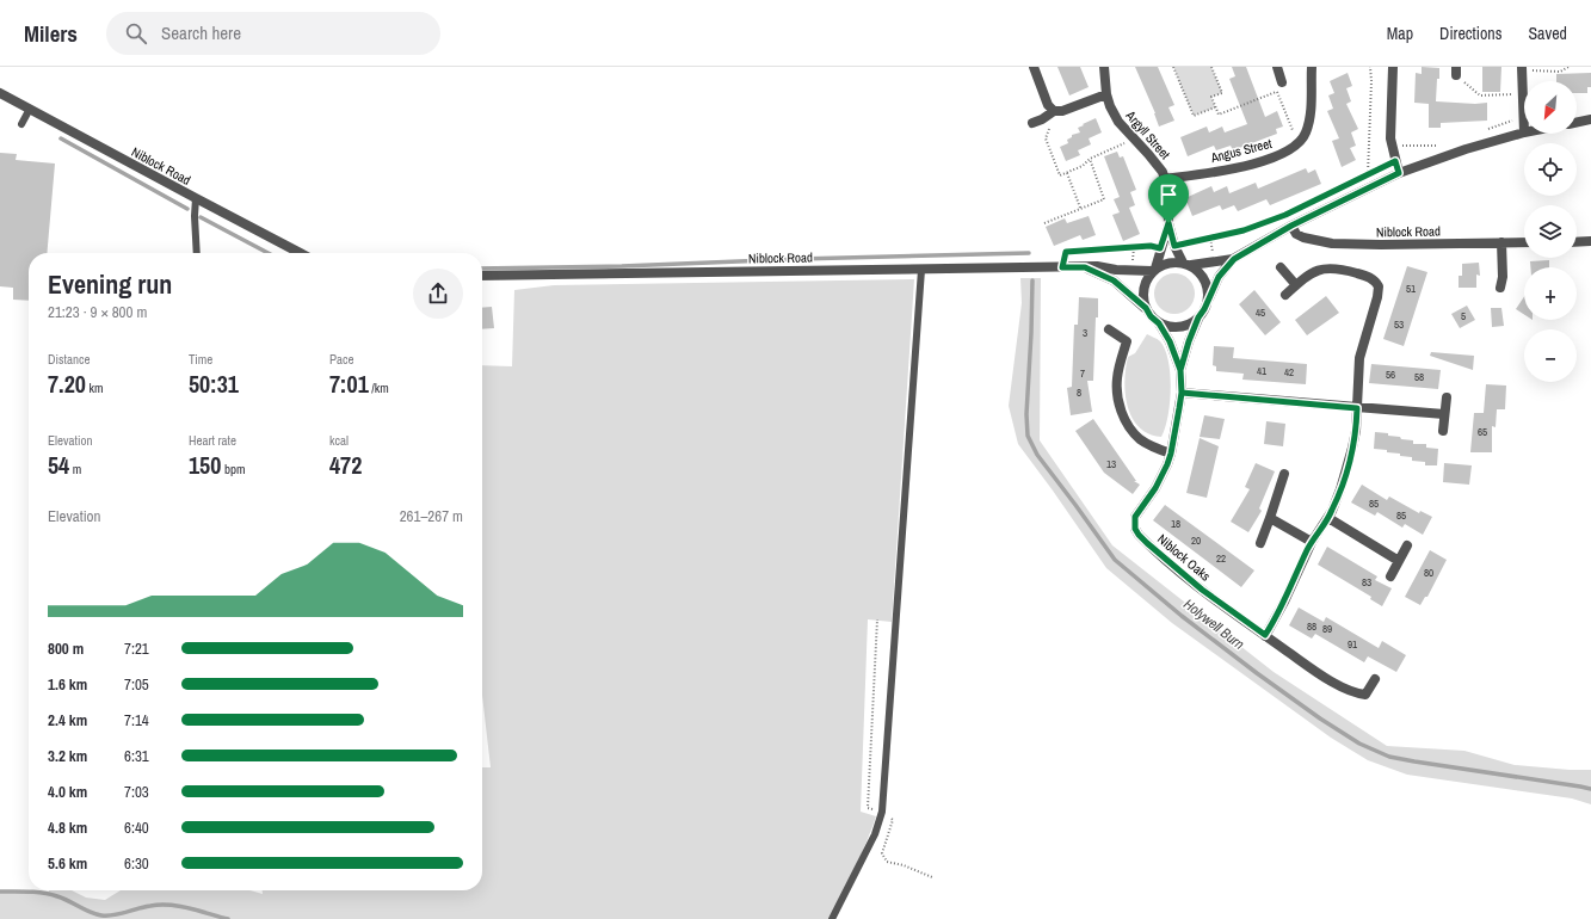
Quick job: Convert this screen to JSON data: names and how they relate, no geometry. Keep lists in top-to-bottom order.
{
  "streets": {
    "street": [
      "Argyll Street",
      "Angus Street",
      "Niblock Road",
      "Niblock Oaks"
    ]
  },
  "crossings": [
    ["Argyll Street", "Angus Street"],
    ["Argyll Street", "Niblock Road"],
    ["Argyll Street", "Niblock Oaks"],
    ["Niblock Road", "Niblock Oaks"]
  ],
  "water": ["Holywell Burn"],
  "house_numbers": [
    "51",
    "45",
    "5",
    "53",
    "3",
    "41",
    "42",
    "7",
    "56",
    "58",
    "8",
    "65",
    "13",
    "85",
    "85",
    "18",
    "20",
    "22",
    "80",
    "83",
    "88",
    "89",
    "91"
  ],
  "north": "bottom left",
  "page": {
    "header": "Milers",
    "search": "Search here",
    "nav": ["Map", "Directions", "Saved"],
    "map_buttons": ["+", "−"],
    "heading": ["Evening run", "21:23 · 9 × 800 m"],
    "stats": [
      ["Distance", "7.20 km"],
      ["Time", "50:31"],
      ["Pace", "7:01 /km"],
      ["Elevation", "54 m"],
      ["Heart rate", "150 bpm"],
      ["kcal", "472"]
    ],
    "chart": ["Elevation", "261–267 m"],
    "list": [
      {
        "name": "800 m",
        "note": "7:21"
      },
      {
        "name": "1.6 km",
        "note": "7:05"
      },
      {
        "name": "2.4 km",
        "note": "7:14"
      },
      {
        "name": "3.2 km",
        "note": "6:31"
      },
      {
        "name": "4.0 km",
        "note": "7:03"
      },
      {
        "name": "4.8 km",
        "note": "6:40"
      },
      {
        "name": "5.6 km",
        "note": "6:30"
      }
    ]
  }
}
